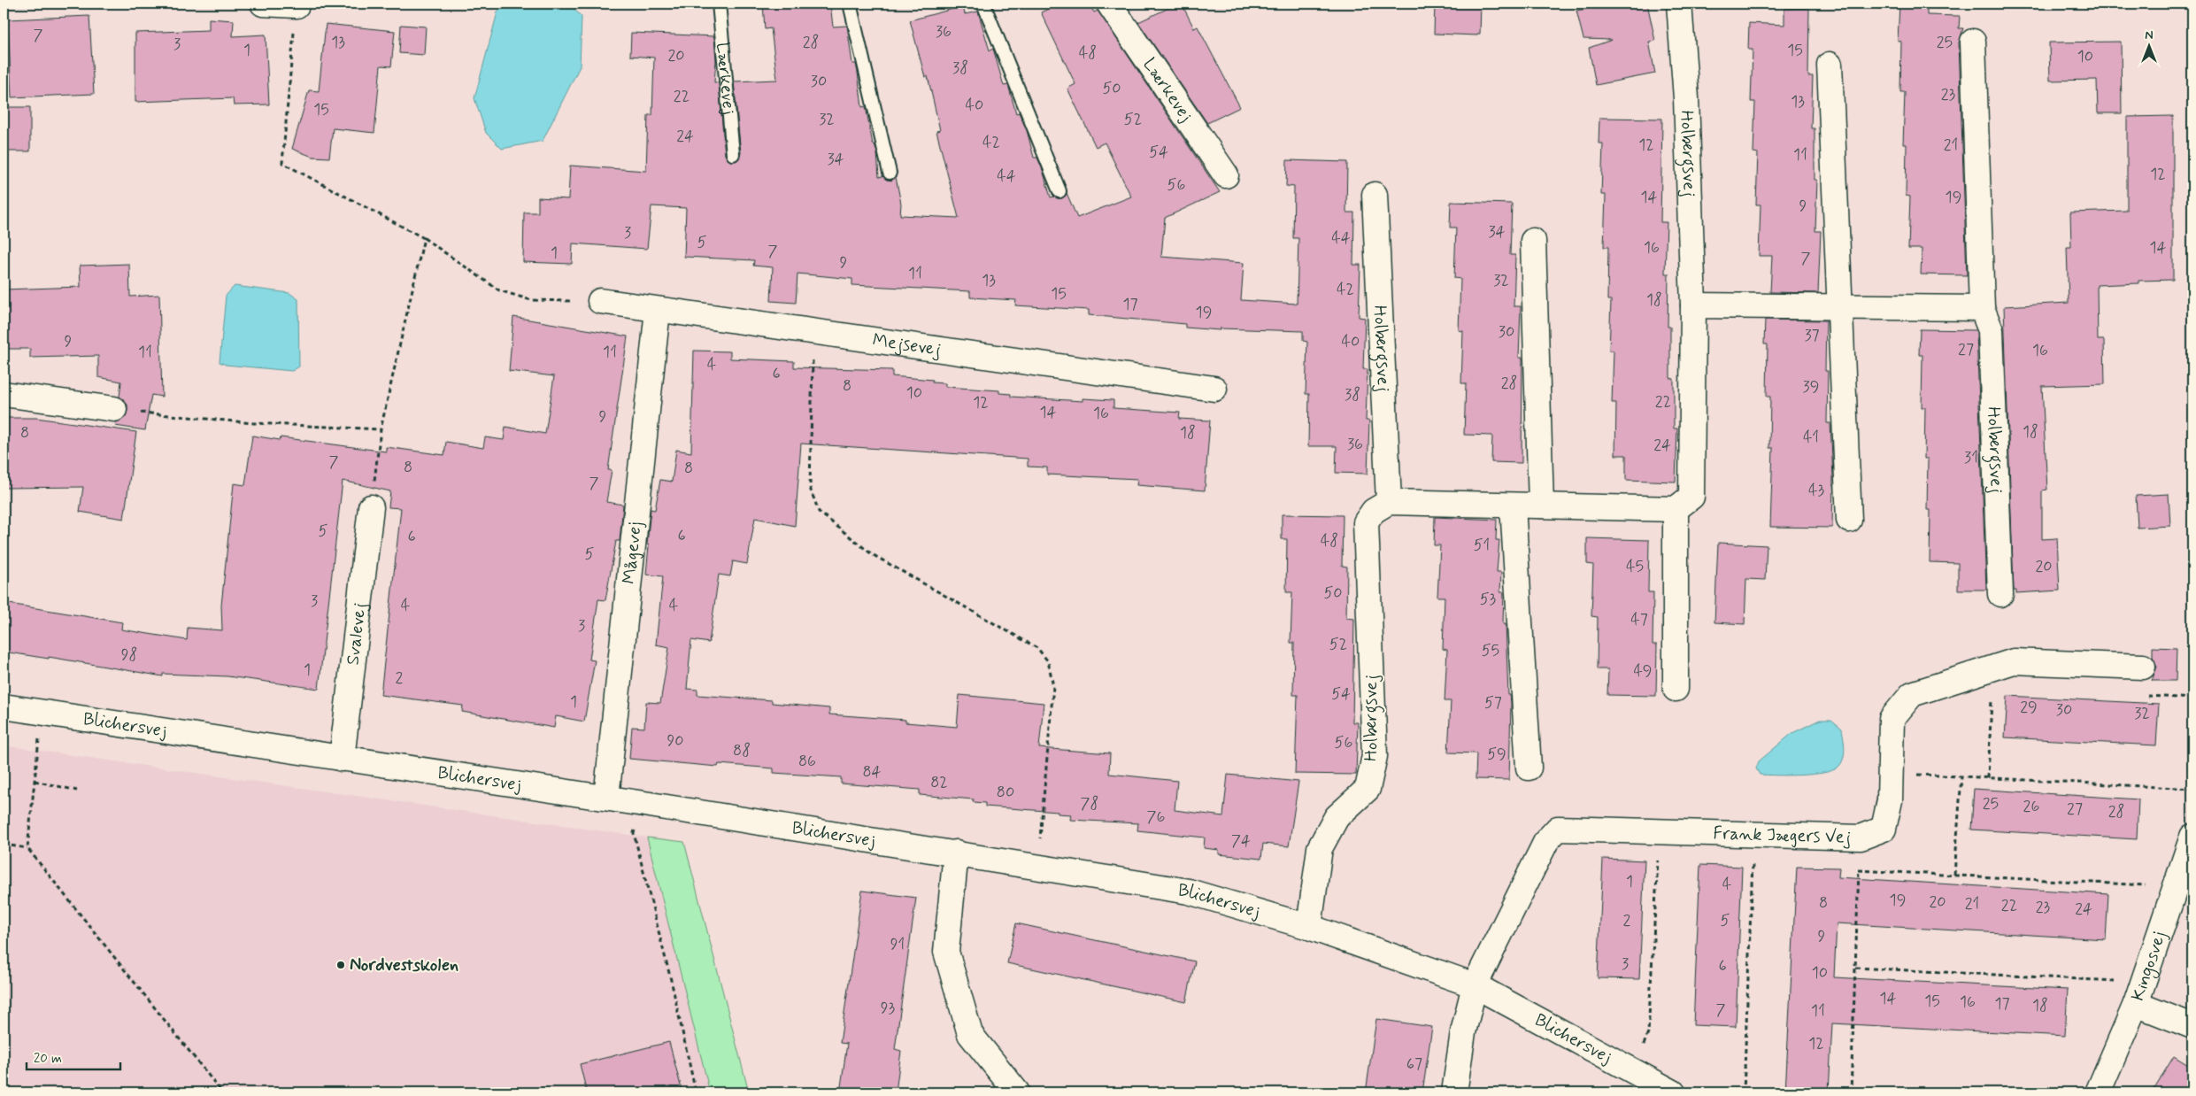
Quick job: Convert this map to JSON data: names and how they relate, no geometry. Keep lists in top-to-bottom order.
{
  "streets": {
    "street": [
      "Lærkevej",
      "Holbergsvej",
      "Mejsevej",
      "Mågevej",
      "Svalevej",
      "Blichersvej",
      "Frank Jægers Vej",
      "Kingosvej"
    ]
  },
  "crossings": [
    ["Holbergsvej", "Blichersvej"],
    ["Mejsevej", "Mågevej"],
    ["Mågevej", "Blichersvej"],
    ["Svalevej", "Blichersvej"],
    ["Blichersvej", "Frank Jægers Vej"]
  ],
  "places": ["Nordvestskolen"],
  "house_numbers": [
    "36",
    "7",
    "13",
    "28",
    "25",
    "3",
    "1",
    "15",
    "48",
    "20",
    "10",
    "38",
    "30",
    "50",
    "23",
    "22",
    "13",
    "40",
    "15",
    "32",
    "52",
    "24",
    "42",
    "12",
    "21",
    "54",
    "11",
    "34",
    "12",
    "44",
    "56",
    "14",
    "19",
    "9",
    "34",
    "3",
    "44",
    "5",
    "16",
    "14",
    "7",
    "1",
    "7",
    "9",
    "11",
    "13",
    "32",
    "42",
    "15",
    "18",
    "17",
    "19",
    "30",
    "37",
    "9",
    "40",
    "27",
    "16",
    "11",
    "11",
    "4",
    "6",
    "28",
    "8",
    "39",
    "10",
    "38",
    "22",
    "12",
    "14",
    "16",
    "9",
    "18",
    "8",
    "18",
    "41",
    "36",
    "24",
    "31",
    "7",
    "8",
    "8",
    "7",
    "43",
    "5",
    "6",
    "6",
    "48",
    "51",
    "5",
    "45",
    "20",
    "50",
    "53",
    "3",
    "4",
    "4",
    "47",
    "3",
    "52",
    "55",
    "98",
    "1",
    "49",
    "2",
    "54",
    "1",
    "57",
    "29",
    "30",
    "32",
    "90",
    "56",
    "88",
    "59",
    "86",
    "84",
    "82",
    "80",
    "78",
    "25",
    "26",
    "27",
    "28",
    "76",
    "74",
    "1",
    "4",
    "19",
    "20",
    "8",
    "21",
    "22",
    "23",
    "24",
    "2",
    "5",
    "9",
    "91",
    "3",
    "6",
    "10",
    "14",
    "15",
    "16",
    "17",
    "18",
    "93",
    "7",
    "11",
    "12",
    "67"
  ],
  "scale_bar": "20 m",
  "north": "top"
}
